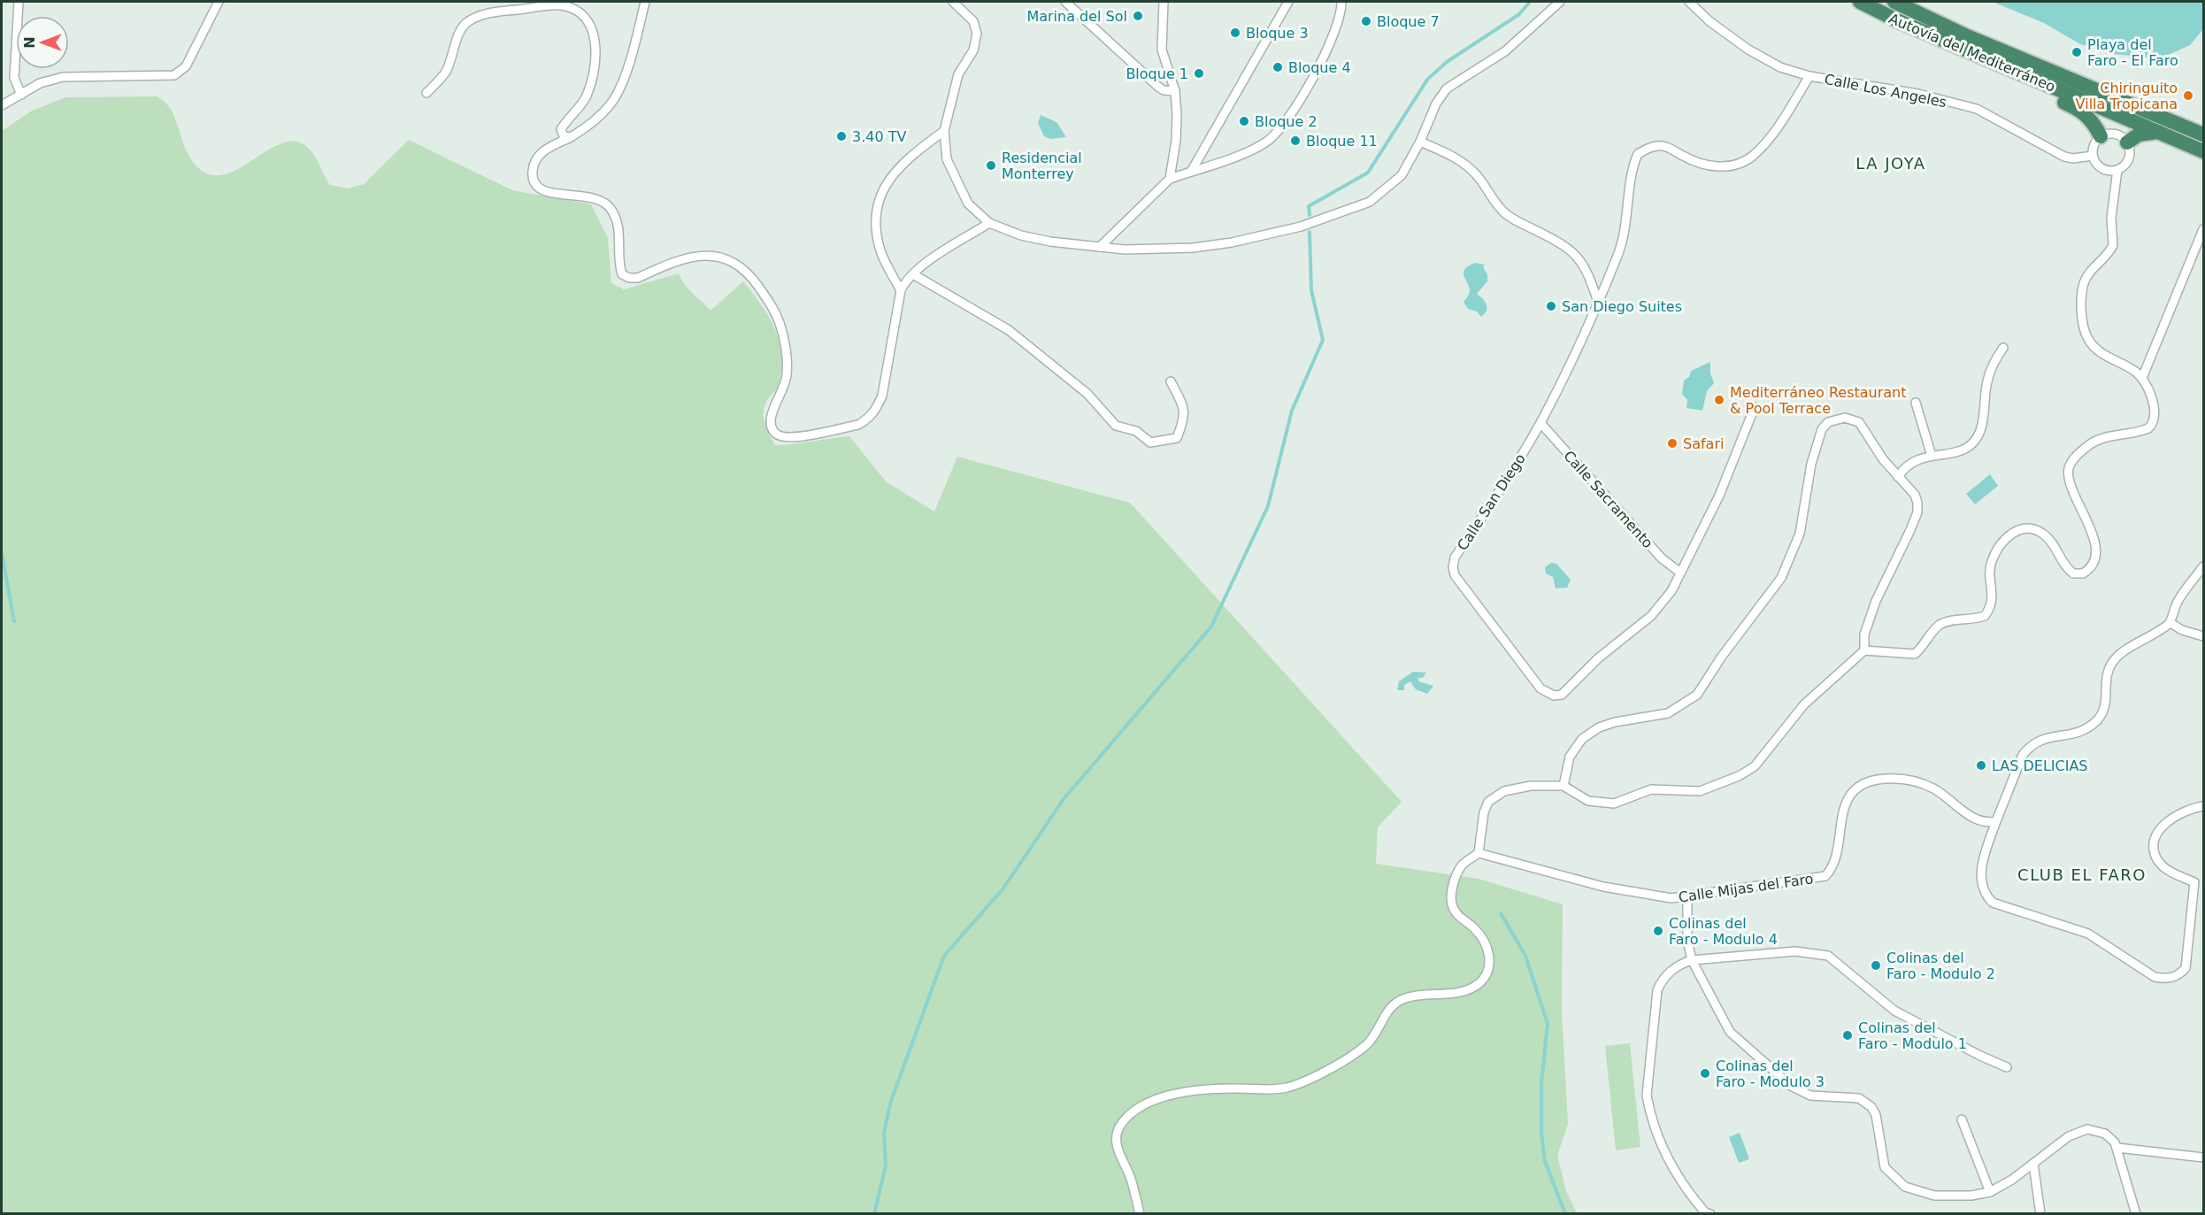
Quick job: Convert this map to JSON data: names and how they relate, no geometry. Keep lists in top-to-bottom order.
{
  "streets": {
    "highway": ["Autovía del Mediterráneo"],
    "street": [
      "Calle Los Angeles",
      "Calle Sacramento",
      "Calle San Diego",
      "Calle Mijas del Faro"
    ]
  },
  "crossings": [
    ["Calle Los Angeles", "Calle San Diego"],
    ["Calle Sacramento", "Calle San Diego"]
  ],
  "districts": ["LA JOYA", "CLUB EL FARO"],
  "places": [
    "Marina del Sol",
    "Bloque 7",
    "Bloque 3",
    "Playa del Faro - El Faro",
    "Bloque 4",
    "Bloque 1",
    "Chiringuito Villa Tropicana",
    "Bloque 2",
    "3.40 TV",
    "Bloque 11",
    "Residencial Monterrey",
    "San Diego Suites",
    "Mediterráneo Restaurant & Pool Terrace",
    "Safari",
    "LAS DELICIAS",
    "Colinas del Faro - Modulo 4",
    "Colinas del Faro - Modulo 2",
    "Colinas del Faro - Modulo 1",
    "Colinas del Faro - Modulo 3"
  ],
  "north": "left"
}
